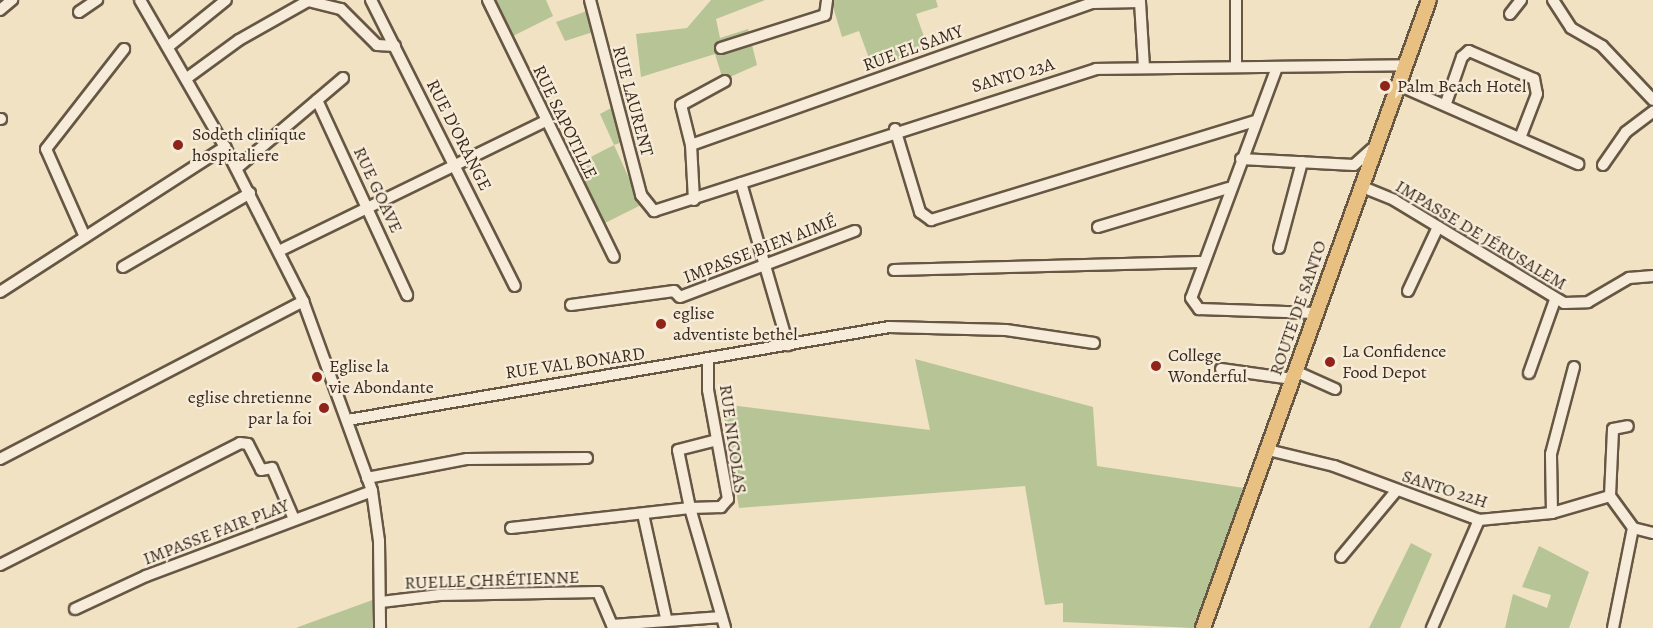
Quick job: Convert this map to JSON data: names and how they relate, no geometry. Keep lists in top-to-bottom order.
{
  "streets": {
    "main road": ["ROUTE DE SANTO"],
    "street": [
      "RUE EL SAMY",
      "SANTO 23A",
      "RUE LAURENT",
      "RUE SAPOTILLE",
      "RUE D'ORANGE",
      "RUE GOAVE",
      "IMPASSE DE JÉRUSALEM",
      "IMPASSE BIEN AIMÉ",
      "RUE VAL BONARD",
      "RUE NICOLAS",
      "SANTO 22H",
      "IMPASSE FAIR PLAY",
      "RUELLE CHRÉTIENNE"
    ]
  },
  "crossings": [
    ["RUE EL SAMY", "SANTO 23A"],
    ["SANTO 23A", "RUE LAURENT"],
    ["SANTO 23A", "ROUTE DE SANTO"],
    ["IMPASSE DE JÉRUSALEM", "ROUTE DE SANTO"],
    ["ROUTE DE SANTO", "SANTO 22H"],
    ["RUE VAL BONARD", "RUE NICOLAS"]
  ],
  "places": [
    "Palm Beach Hotel",
    "Sodeth clinique hospitaliere",
    "eglise adventiste bethel",
    "La Confidence Food Depot",
    "College Wonderful",
    "Eglise la vie Abondante",
    "eglise chretienne par la foi"
  ]
}
